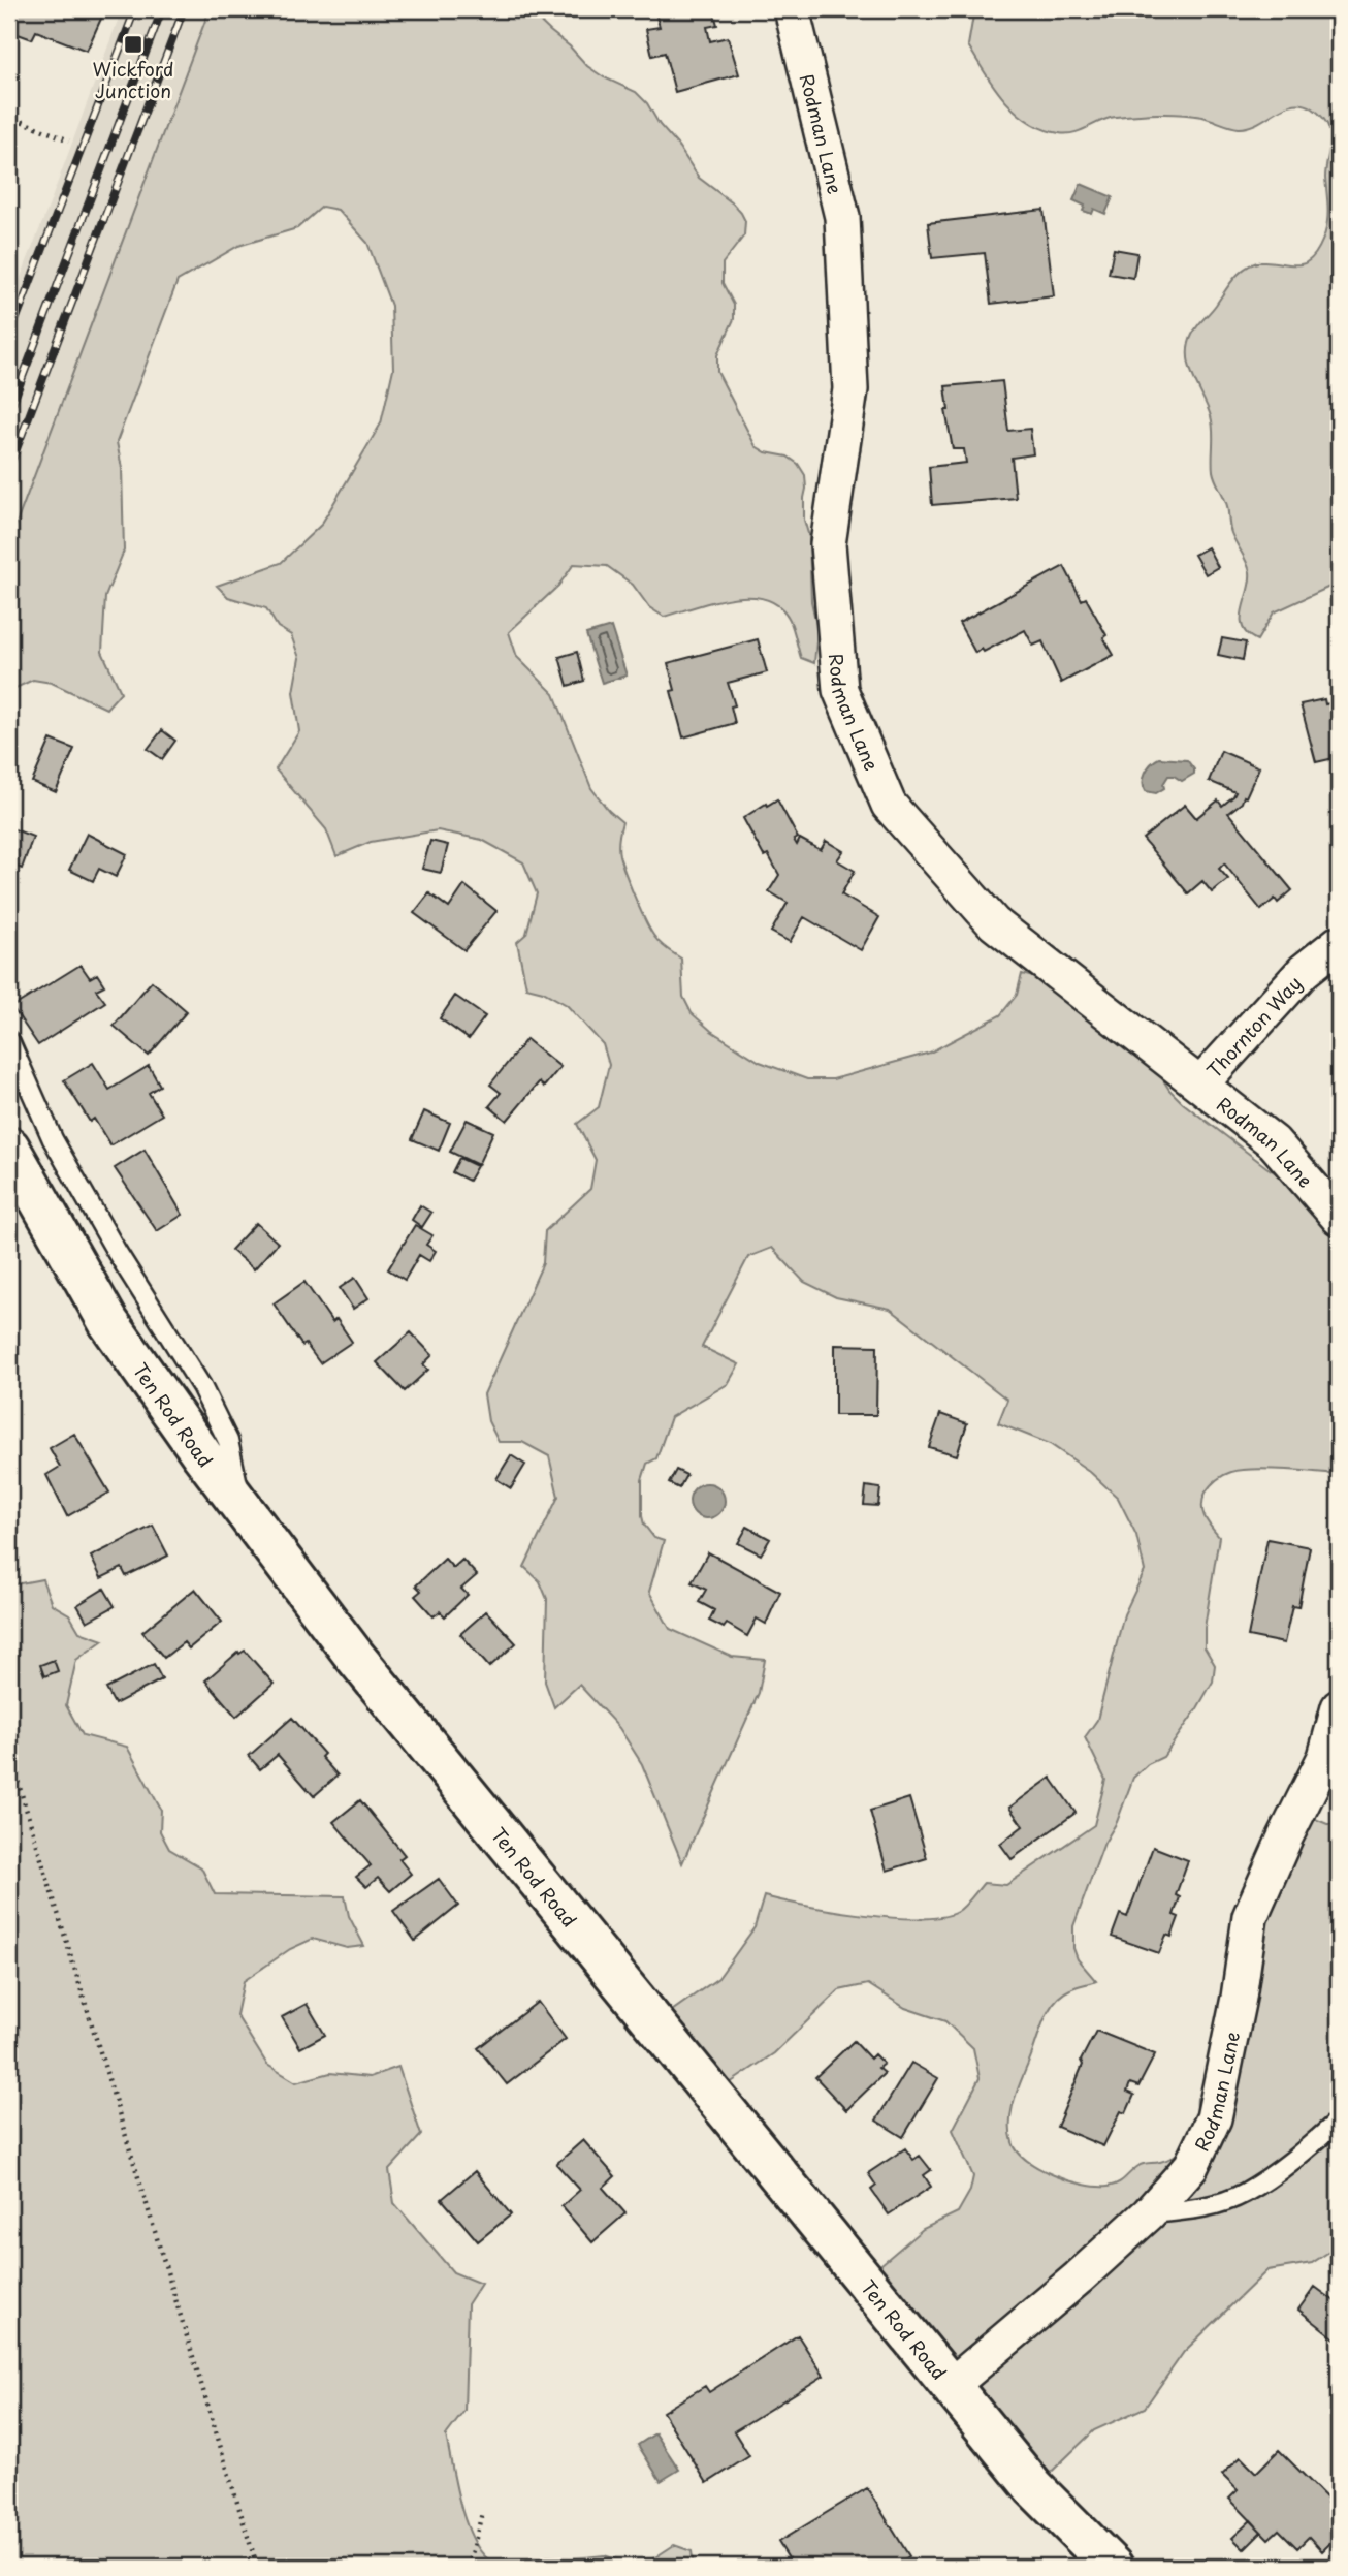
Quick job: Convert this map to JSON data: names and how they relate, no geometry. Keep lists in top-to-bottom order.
{
  "streets": {
    "main road": ["Ten Rod Road"],
    "street": ["Rodman Lane", "Thornton Way"]
  },
  "crossings": [
    ["Rodman Lane", "Thornton Way"],
    ["Rodman Lane", "Ten Rod Road"]
  ],
  "places": {
    "transit": ["Wickford Junction"]
  }
}
